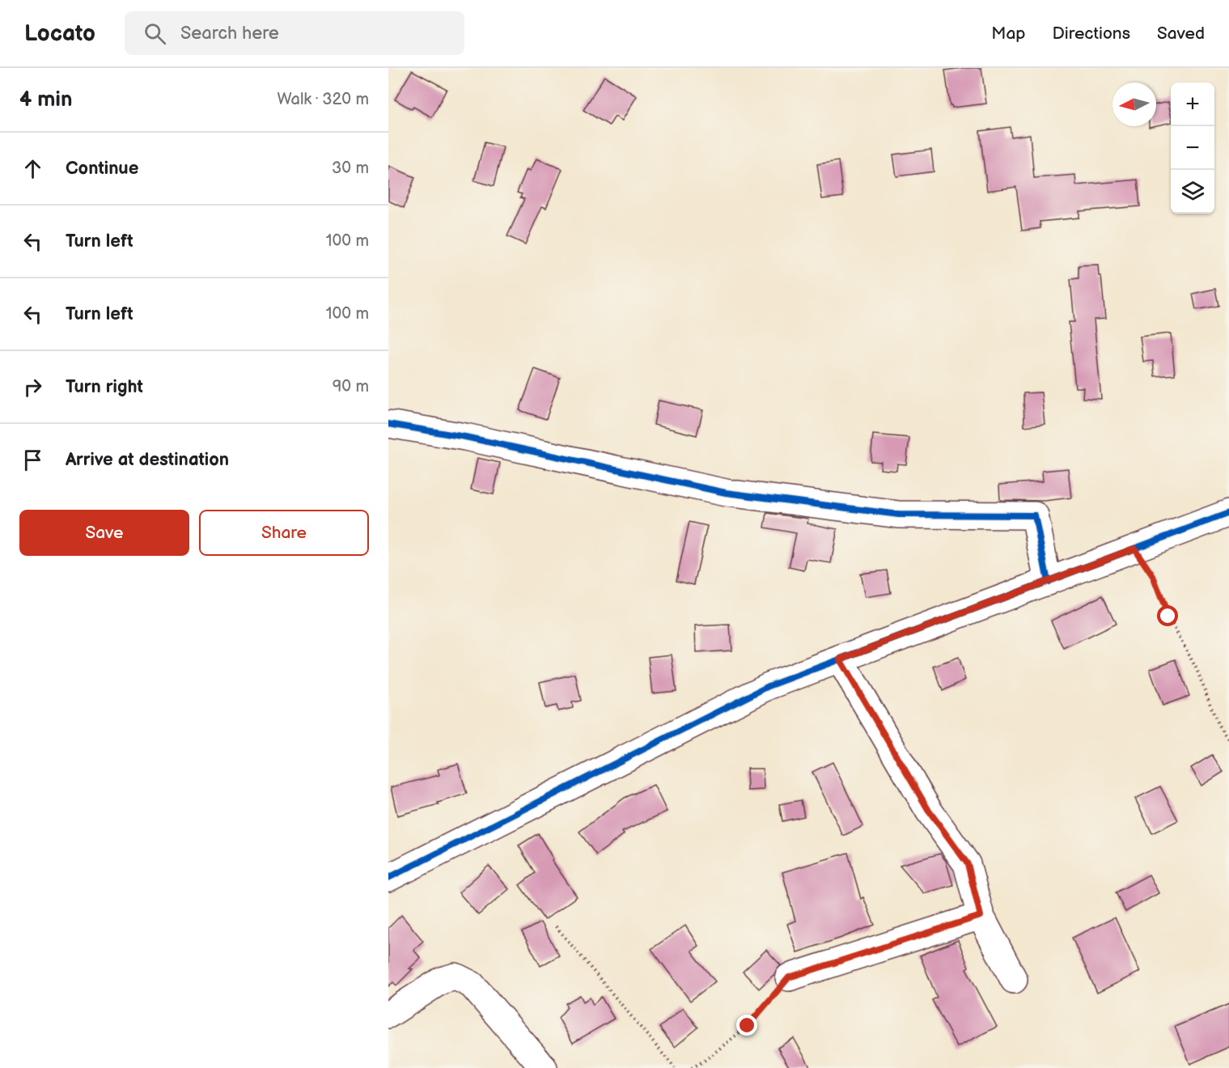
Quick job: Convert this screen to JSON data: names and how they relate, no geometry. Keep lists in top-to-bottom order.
{
  "north": "left",
  "page": {
    "header": "Locato",
    "search": "Search here",
    "nav": ["Map", "Directions", "Saved"],
    "heading": ["4 min", "Walk · 320 m"],
    "map_buttons": ["+", "−"],
    "list": [
      ["Continue", "30 m"],
      ["Turn left", "100 m"],
      ["Turn left", "100 m"],
      ["Turn right", "90 m"],
      "Arrive at destination"
    ],
    "buttons": ["Save", "Share"]
  }
}
